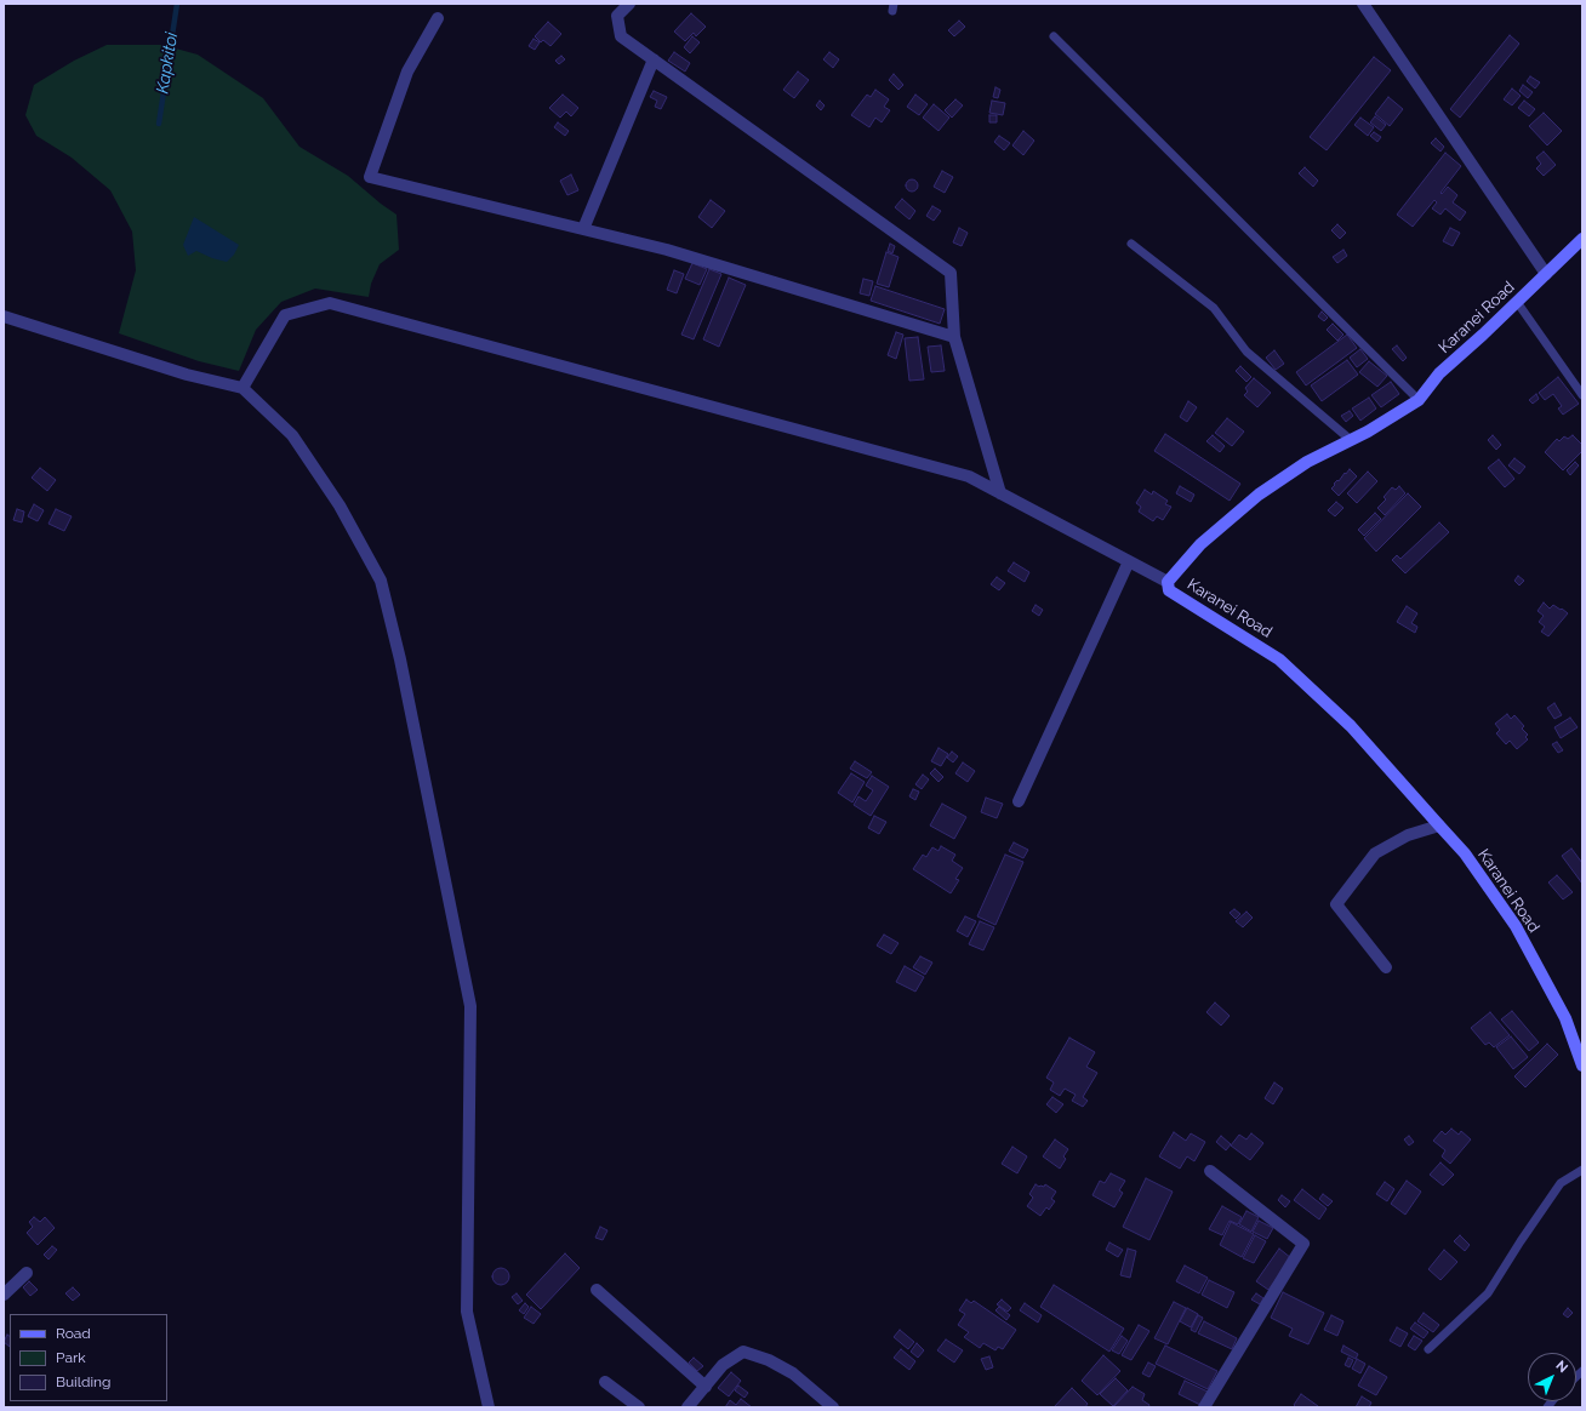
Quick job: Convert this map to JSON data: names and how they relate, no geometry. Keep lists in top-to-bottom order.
{
  "streets": {
    "street": ["Karanei Road"]
  },
  "water": ["Kapkitoi"],
  "legend": ["Road", "Park", "Building"],
  "north": "top right"
}
